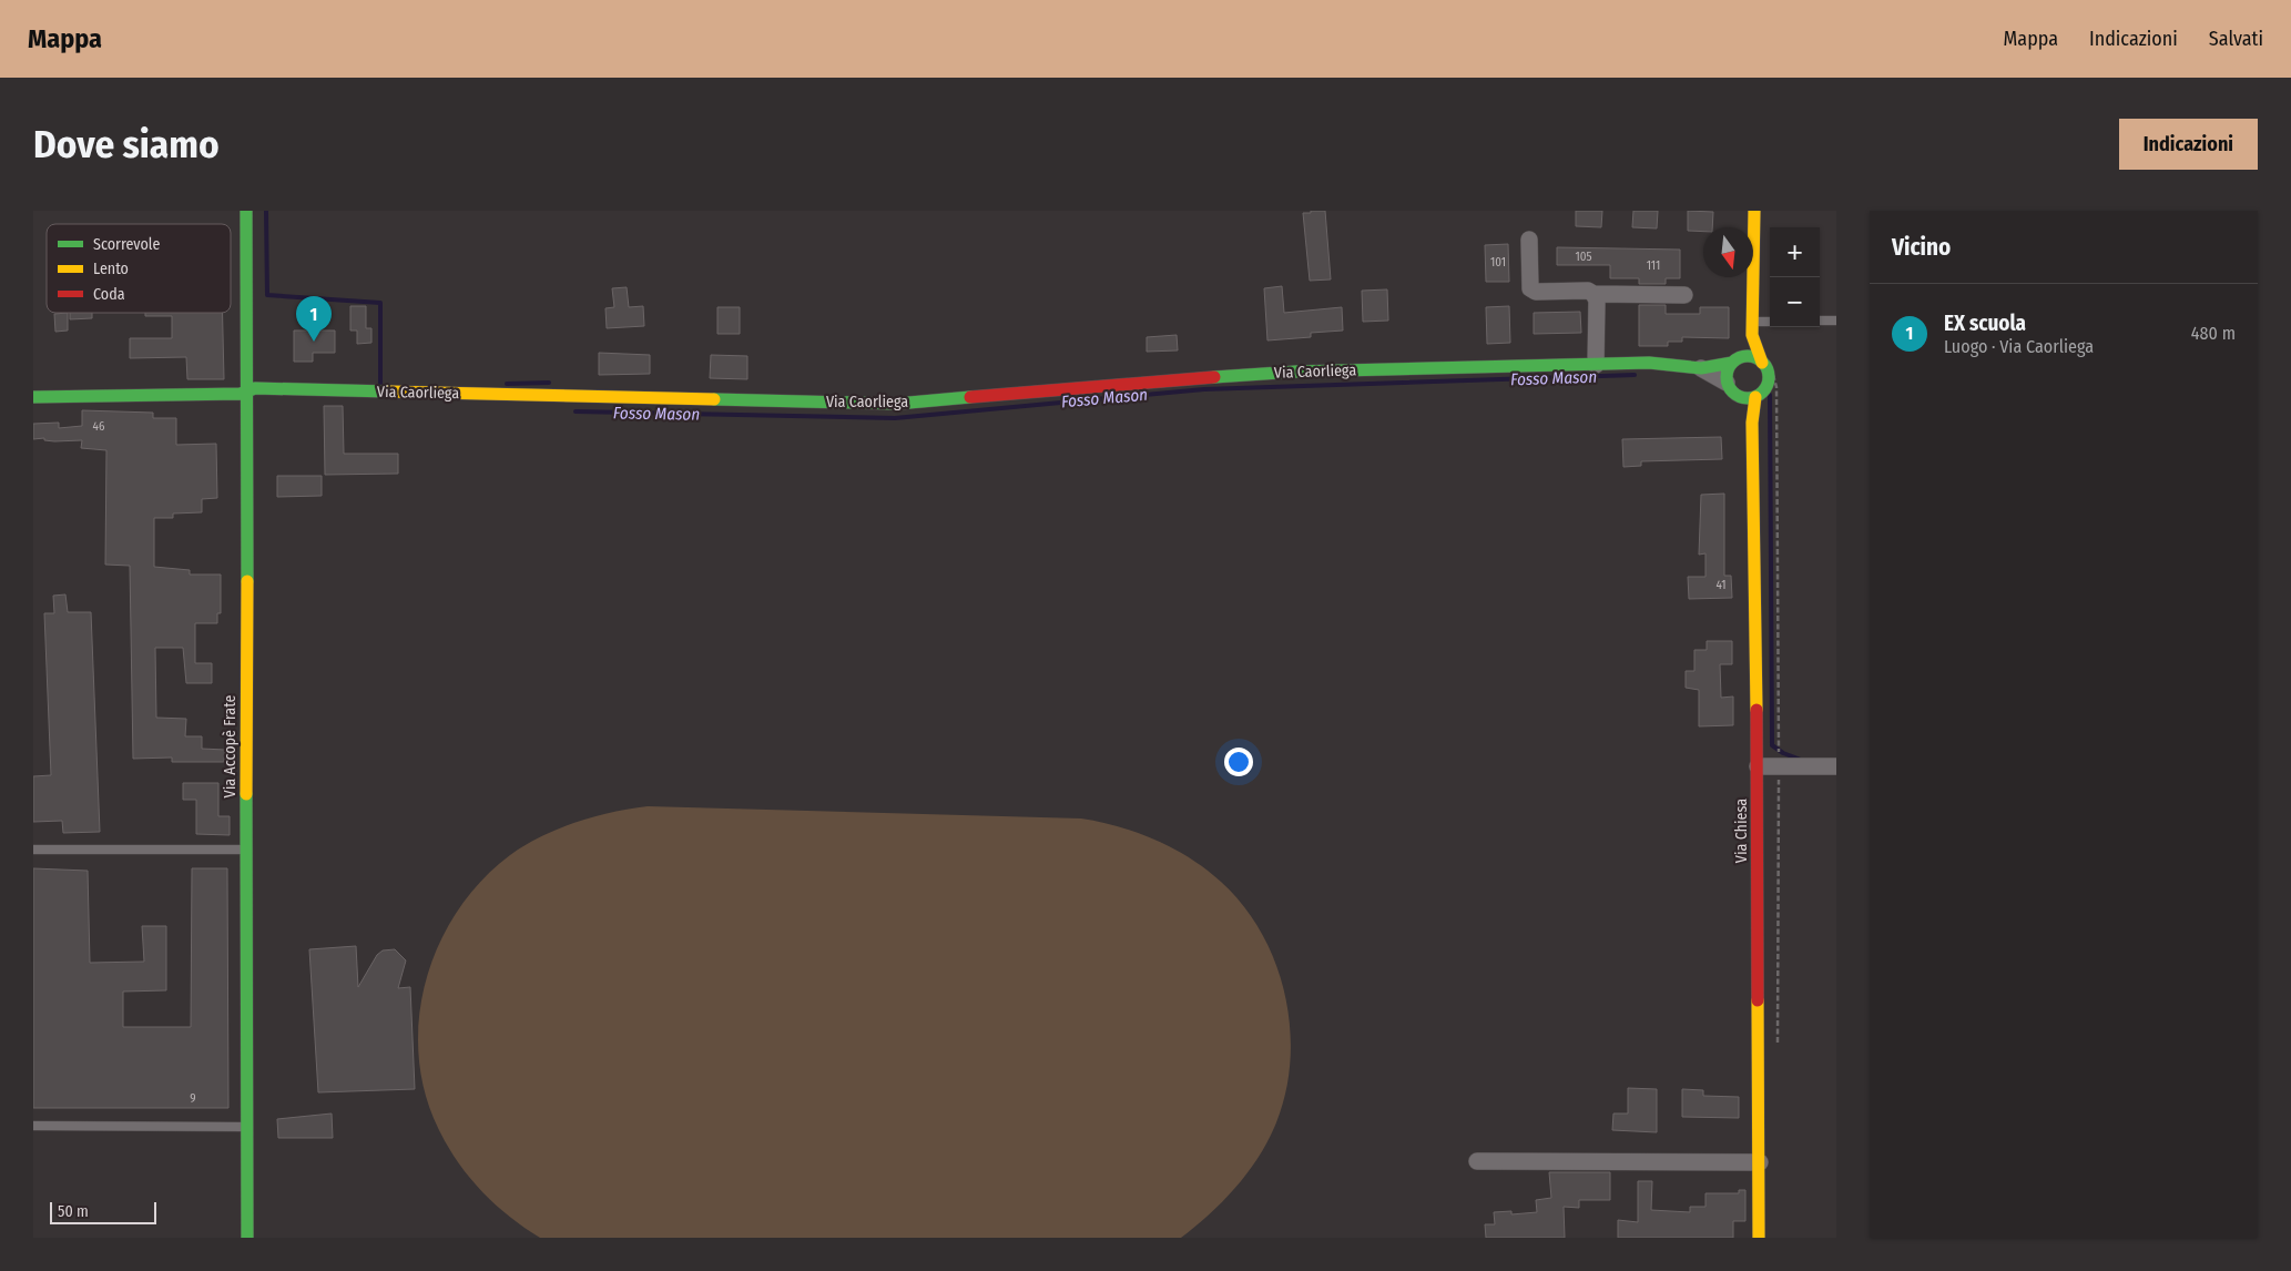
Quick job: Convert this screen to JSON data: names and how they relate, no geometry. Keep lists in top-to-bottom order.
{
  "streets": {
    "street": ["Via Caorliega", "Via Accopè Frate", "Via Chiesa"]
  },
  "crossings": [
    ["Via Caorliega", "Via Accopè Frate"],
    ["Via Caorliega", "Via Chiesa"]
  ],
  "water": ["Fosso Mason"],
  "house_numbers": [
    "105",
    "101",
    "111",
    "46",
    "41",
    "9"
  ],
  "legend": ["Scorrevole", "Lento", "Coda"],
  "scale_bar": "50 m",
  "north": "bottom",
  "page": {
    "header": "Mappa",
    "nav": ["Mappa", "Indicazioni", "Salvati"],
    "buttons": "Indicazioni",
    "title": "Dove siamo",
    "heading": "Vicino",
    "map_buttons": ["+", "−"],
    "list": [
      {
        "mark": "1",
        "name": "EX scuola",
        "note": "Luogo · Via Caorliega",
        "value": "480 m"
      }
    ],
    "pins": "1",
    "scale": "50 m"
  }
}
